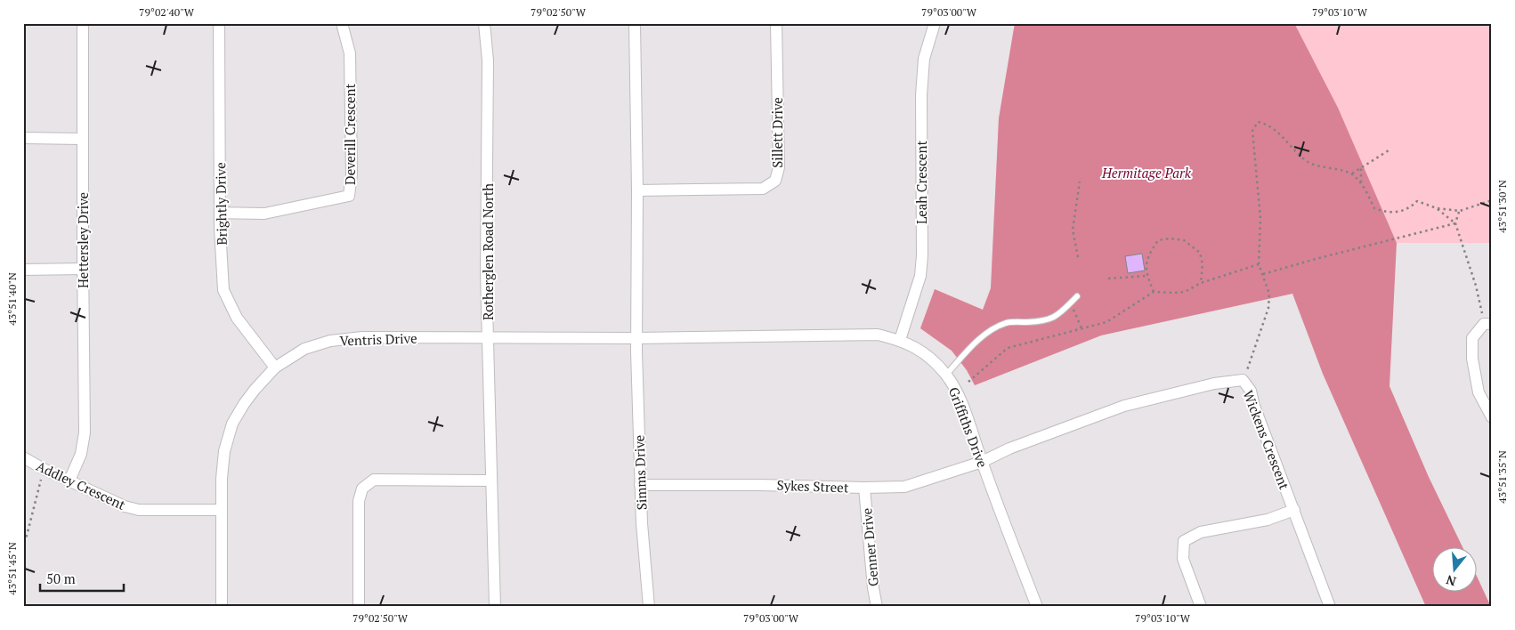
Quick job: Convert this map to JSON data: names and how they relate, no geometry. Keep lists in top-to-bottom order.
{
  "streets": {
    "street": [
      "Sillett Drive",
      "Deverill Crescent",
      "Leah Crescent",
      "Brightly Drive",
      "Hettersley Drive",
      "Rotherglen Road North",
      "Ventris Drive",
      "Griffiths Drive",
      "Wickens Crescent",
      "Simms Drive",
      "Addley Crescent",
      "Sykes Street",
      "Genner Drive"
    ]
  },
  "crossings": [
    ["Deverill Crescent", "Brightly Drive"],
    ["Leah Crescent", "Griffiths Drive"],
    ["Brightly Drive", "Ventris Drive"],
    ["Hettersley Drive", "Addley Crescent"],
    ["Rotherglen Road North", "Ventris Drive"],
    ["Ventris Drive", "Griffiths Drive"],
    ["Ventris Drive", "Simms Drive"],
    ["Ventris Drive", "Addley Crescent"],
    ["Griffiths Drive", "Wickens Crescent"],
    ["Griffiths Drive", "Simms Drive"],
    ["Griffiths Drive", "Sykes Street"],
    ["Wickens Crescent", "Sykes Street"],
    ["Simms Drive", "Sykes Street"],
    ["Sykes Street", "Genner Drive"]
  ],
  "parks": ["Hermitage Park"],
  "scale_bar": "50 m",
  "north": "bottom",
  "coordinates": [
    "79°02'40\"W",
    "79°02'50\"W",
    "79°03'00\"W",
    "79°03'10\"W",
    "43°51'30\"N",
    "43°51'40\"N",
    "43°51'35\"N",
    "43°51'45\"N"
  ]
}
